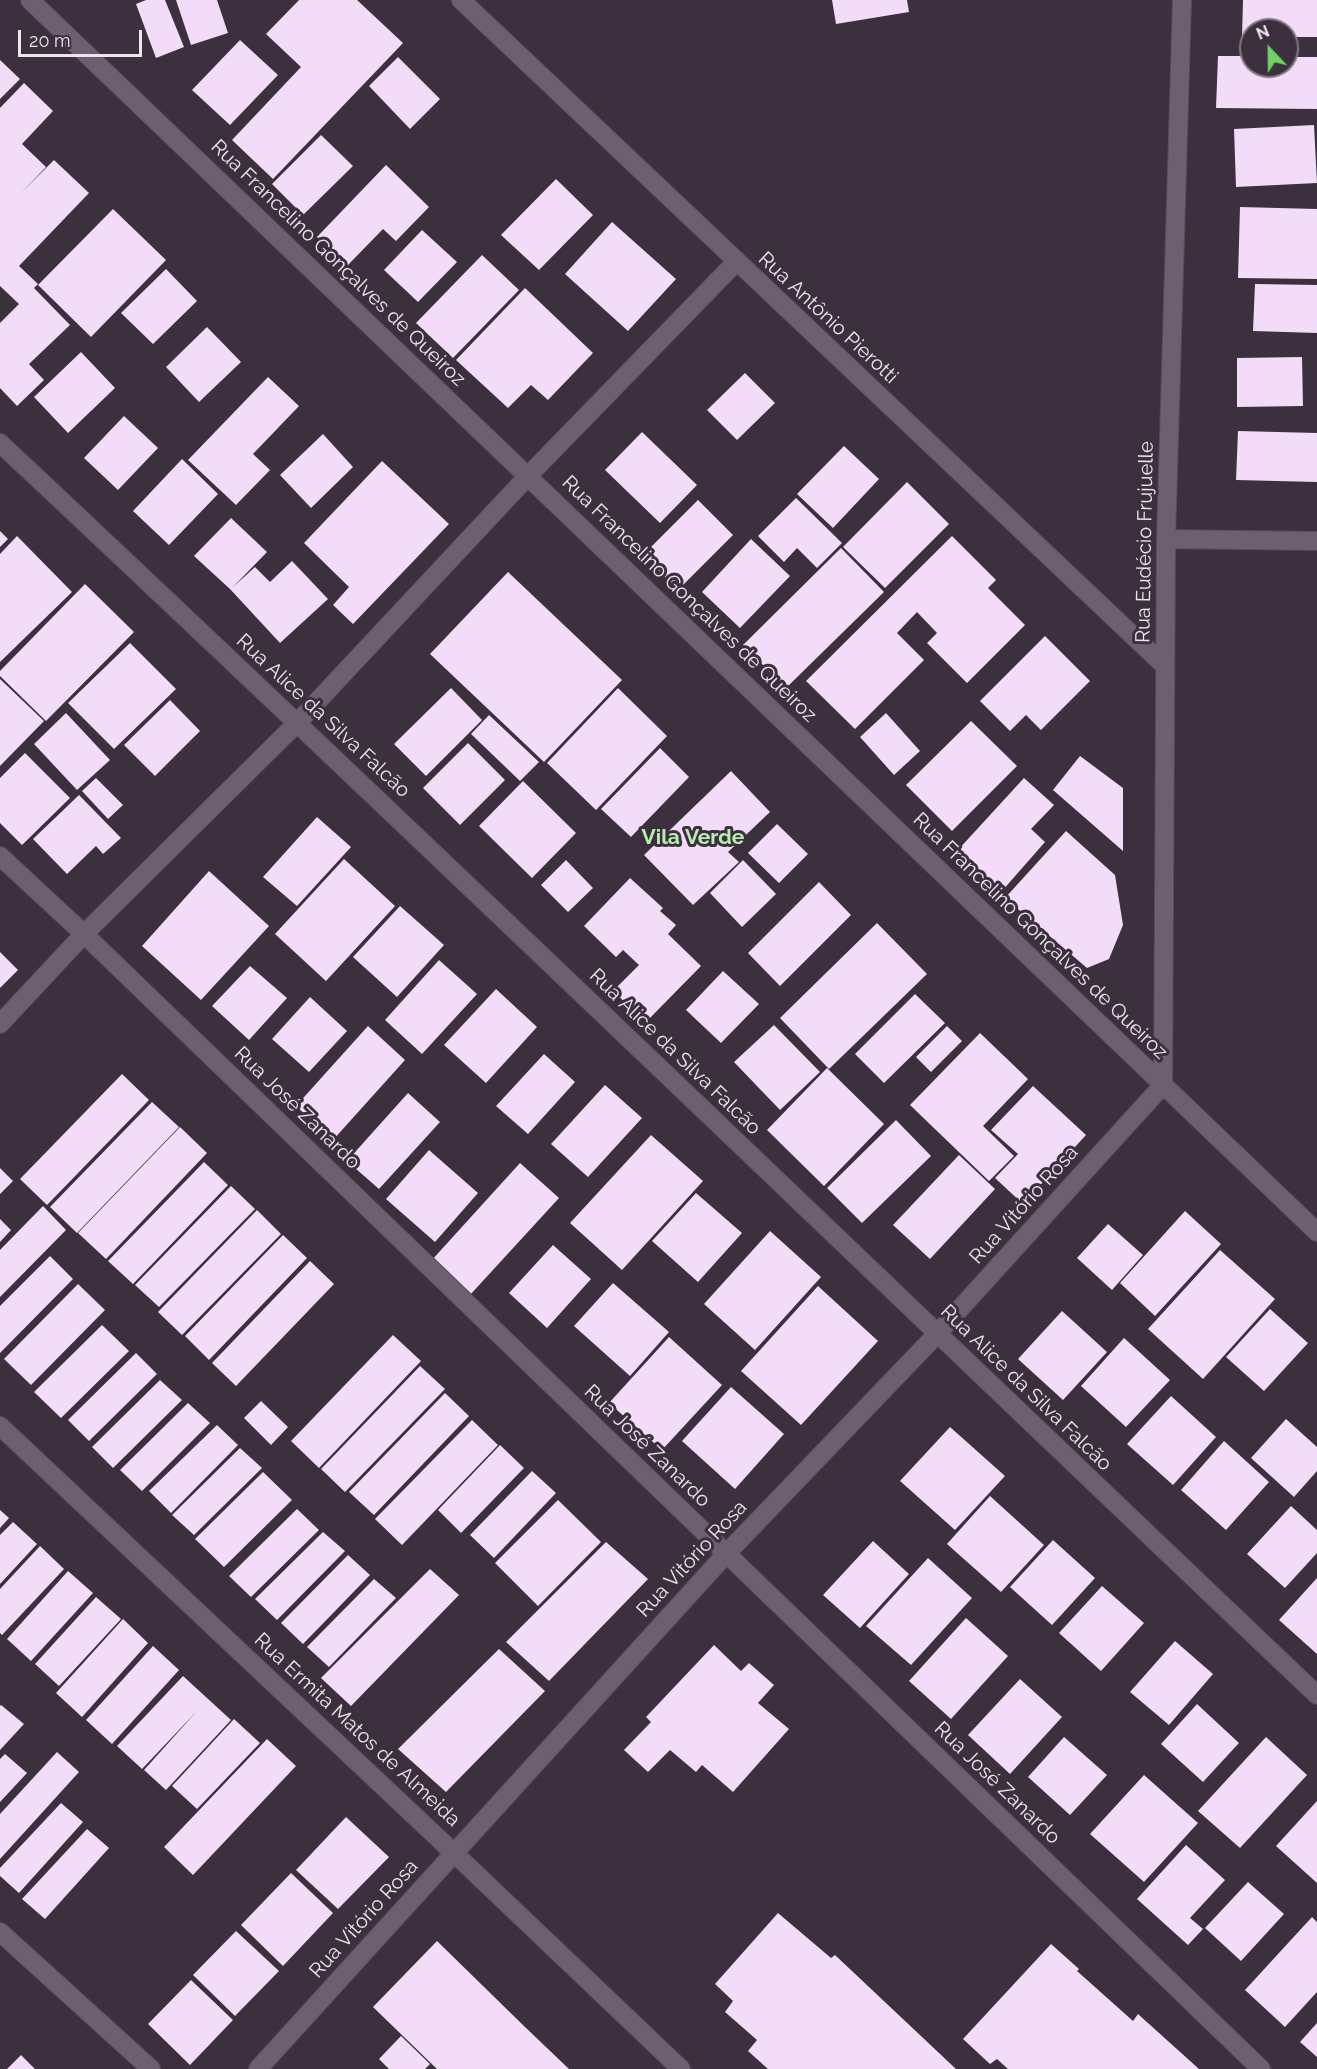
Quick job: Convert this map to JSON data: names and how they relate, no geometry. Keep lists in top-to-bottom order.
{
  "streets": {
    "street": [
      "Rua Francelino Gonçalves de Queiroz",
      "Rua Antônio Pierotti",
      "Rua Eudécio Frujuelle",
      "Rua Alice da Silva Falcão",
      "Rua José Zanardo",
      "Rua Vitório Rosa",
      "Rua Ermita Matos de Almeida"
    ]
  },
  "crossings": [
    ["Rua Francelino Gonçalves de Queiroz", "Rua Eudécio Frujuelle"],
    ["Rua Francelino Gonçalves de Queiroz", "Rua Vitório Rosa"],
    ["Rua Antônio Pierotti", "Rua Eudécio Frujuelle"],
    ["Rua Eudécio Frujuelle", "Rua Vitório Rosa"],
    ["Rua Alice da Silva Falcão", "Rua Vitório Rosa"],
    ["Rua José Zanardo", "Rua Vitório Rosa"],
    ["Rua Vitório Rosa", "Rua Ermita Matos de Almeida"]
  ],
  "districts": ["Vila Verde"],
  "scale_bar": "20 m",
  "north": "top"
}
